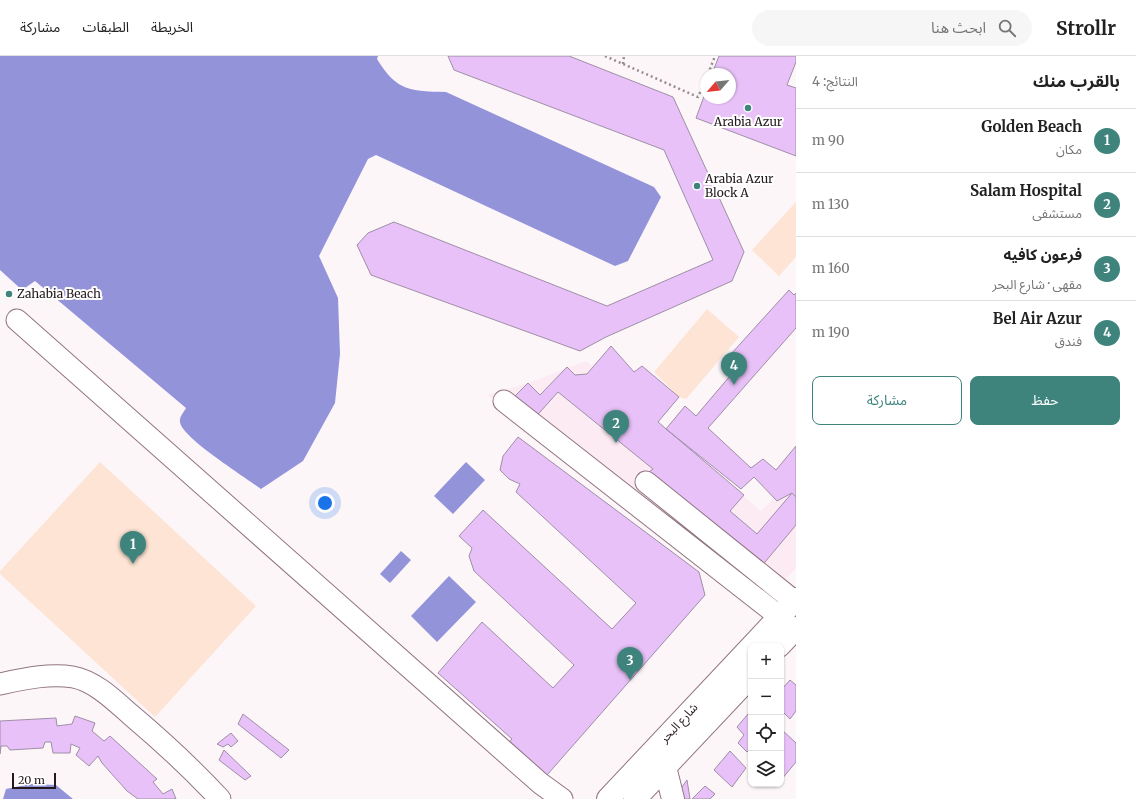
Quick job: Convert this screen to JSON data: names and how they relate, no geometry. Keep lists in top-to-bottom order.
{
  "streets": {
    "main road": ["شارع البحر"]
  },
  "places": ["Arabia Azur", "Arabia Azur Block A", "Zahabia Beach"],
  "scale_bar": "20 m",
  "north": "bottom left",
  "page": {
    "header": "Strollr",
    "search": "ابحث هنا",
    "nav": ["الخريطة", "الطبقات", "مشاركة"],
    "heading": ["بالقرب منك", "النتائج: 4"],
    "list": [
      {
        "mark": "1",
        "name": "Golden Beach",
        "note": "مكان",
        "value": "90 m"
      },
      {
        "mark": "2",
        "name": "Salam Hospital",
        "note": "مستشفى",
        "value": "130 m"
      },
      {
        "mark": "3",
        "name": "فرعون كافيه",
        "note": "مقهى · شارع البحر",
        "value": "160 m"
      },
      {
        "mark": "4",
        "name": "Bel Air Azur",
        "note": "فندق",
        "value": "190 m"
      }
    ],
    "pins": [
      "4",
      "2",
      "1",
      "3"
    ],
    "buttons": ["حفظ", "مشاركة"],
    "map_buttons": ["+", "−"],
    "scale": "20 m"
  }
}
